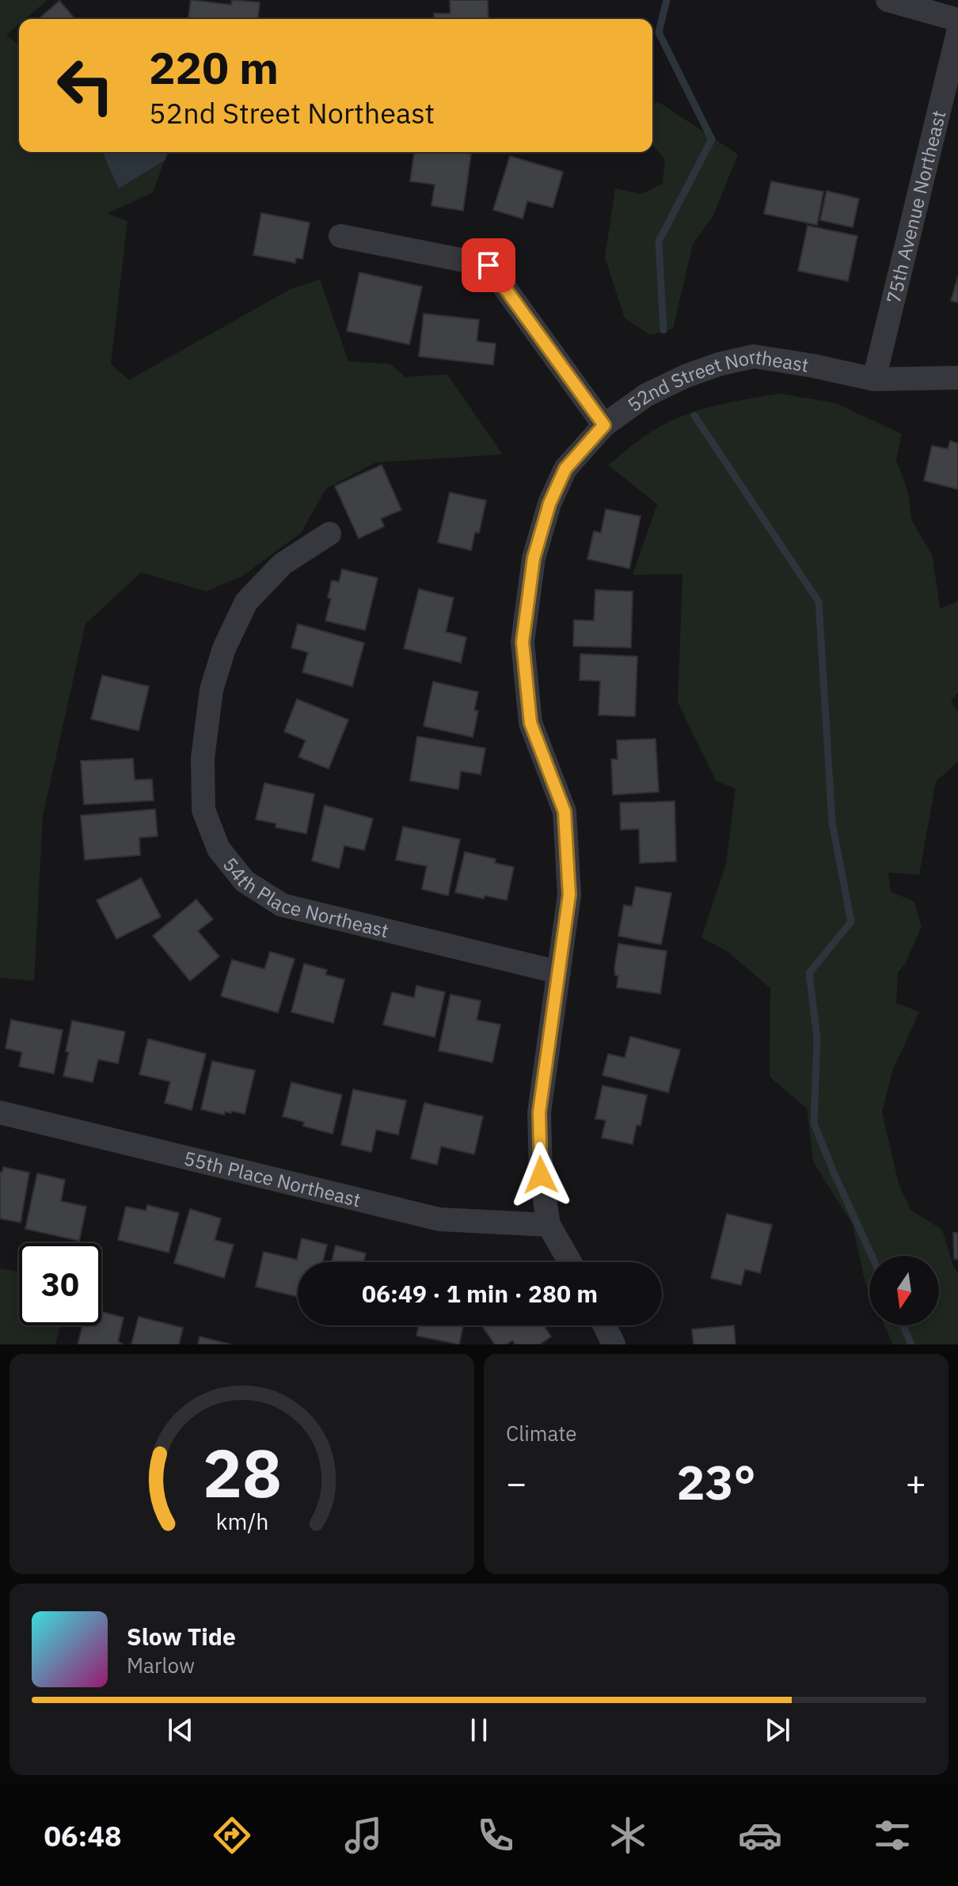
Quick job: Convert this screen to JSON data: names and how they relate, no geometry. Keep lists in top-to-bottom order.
{
  "streets": {
    "street": [
      "75th Avenue Northeast",
      "52nd Street Northeast",
      "54th Place Northeast",
      "55th Place Northeast"
    ]
  },
  "crossings": [
    ["75th Avenue Northeast", "52nd Street Northeast"]
  ],
  "north": "bottom",
  "page": {
    "turn": ["220 m", "52nd Street Northeast"],
    "limit": "30",
    "trip": "06:49 · 1 min · 280 m",
    "tile": "Climate",
    "heat": ["−", "23°", "+"],
    "song": ["Slow Tide", "Marlow"],
    "tabs": "06:48",
    "gauge": ["28", "km/h"]
  }
}
